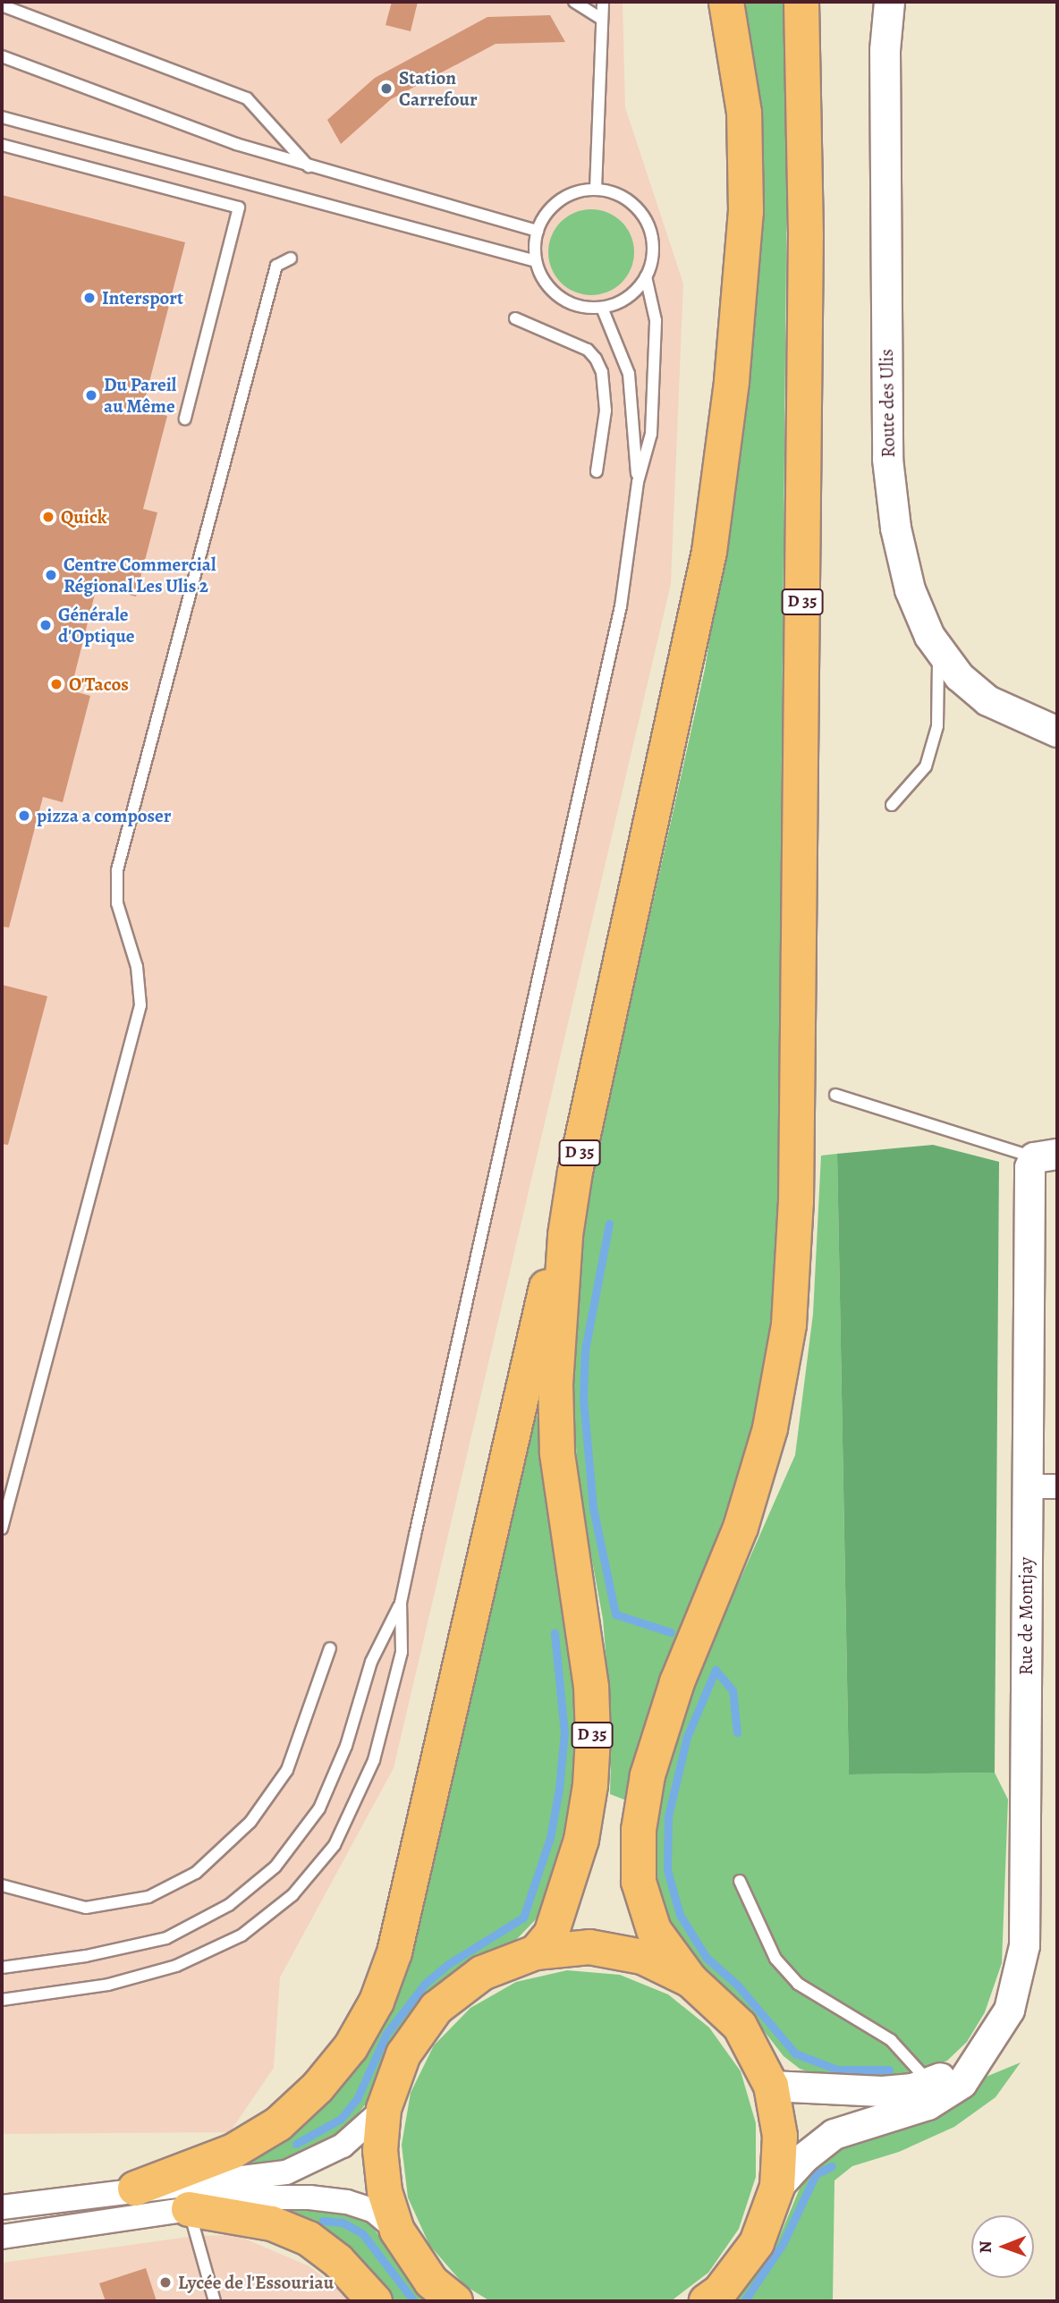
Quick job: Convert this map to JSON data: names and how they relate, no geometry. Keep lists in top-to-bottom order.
{
  "streets": {
    "main road": ["D 35"],
    "street": ["Route des Ulis", "Rue de Montjay"]
  },
  "places": [
    "Station Carrefour",
    "Intersport",
    "Du Pareil au Même",
    "Quick",
    "Centre Commercial Régional Les Ulis 2",
    "Générale d'Optique",
    "O'Tacos",
    "pizza a composer",
    "Lycée de l'Essouriau"
  ],
  "north": "left"
}
